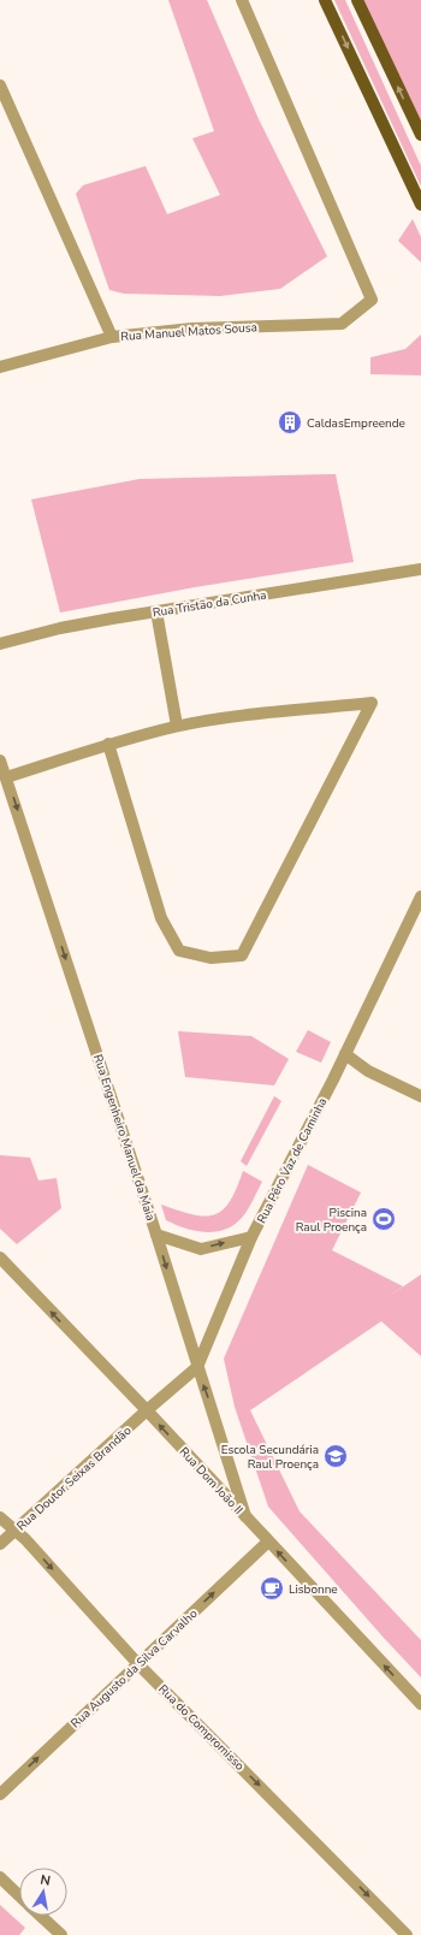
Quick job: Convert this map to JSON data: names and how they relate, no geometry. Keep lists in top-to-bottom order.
{
  "streets": {
    "street": [
      "Rua Manuel Matos Sousa",
      "Rua Tristão da Cunha",
      "Rua Engenheiro Manuel da Maia",
      "Rua Pêro Vaz de Caminha",
      "Rua Doutor Seixas Brandão",
      "Rua Dom João II",
      "Rua Augusto da Silva Carvalho",
      "Rua do Compromisso"
    ]
  },
  "crossings": [
    ["Rua Engenheiro Manuel da Maia", "Rua Pêro Vaz de Caminha"],
    ["Rua Engenheiro Manuel da Maia", "Rua Dom João II"],
    ["Rua Pêro Vaz de Caminha", "Rua Doutor Seixas Brandão"],
    ["Rua Pêro Vaz de Caminha", "Rua Dom João II"],
    ["Rua Doutor Seixas Brandão", "Rua Dom João II"],
    ["Rua Doutor Seixas Brandão", "Rua do Compromisso"],
    ["Rua Dom João II", "Rua Augusto da Silva Carvalho"],
    ["Rua Augusto da Silva Carvalho", "Rua do Compromisso"]
  ],
  "one_way": ["Rua Dom João II", "Rua Augusto da Silva Carvalho", "Rua do Compromisso"],
  "places": {
    "building": ["CaldasEmpreende"],
    "sports": ["Piscina Raul Proença"],
    "school or university": ["Escola Secundária Raul Proença"],
    "cafe": ["Lisbonne"]
  },
  "north": "top"
}
